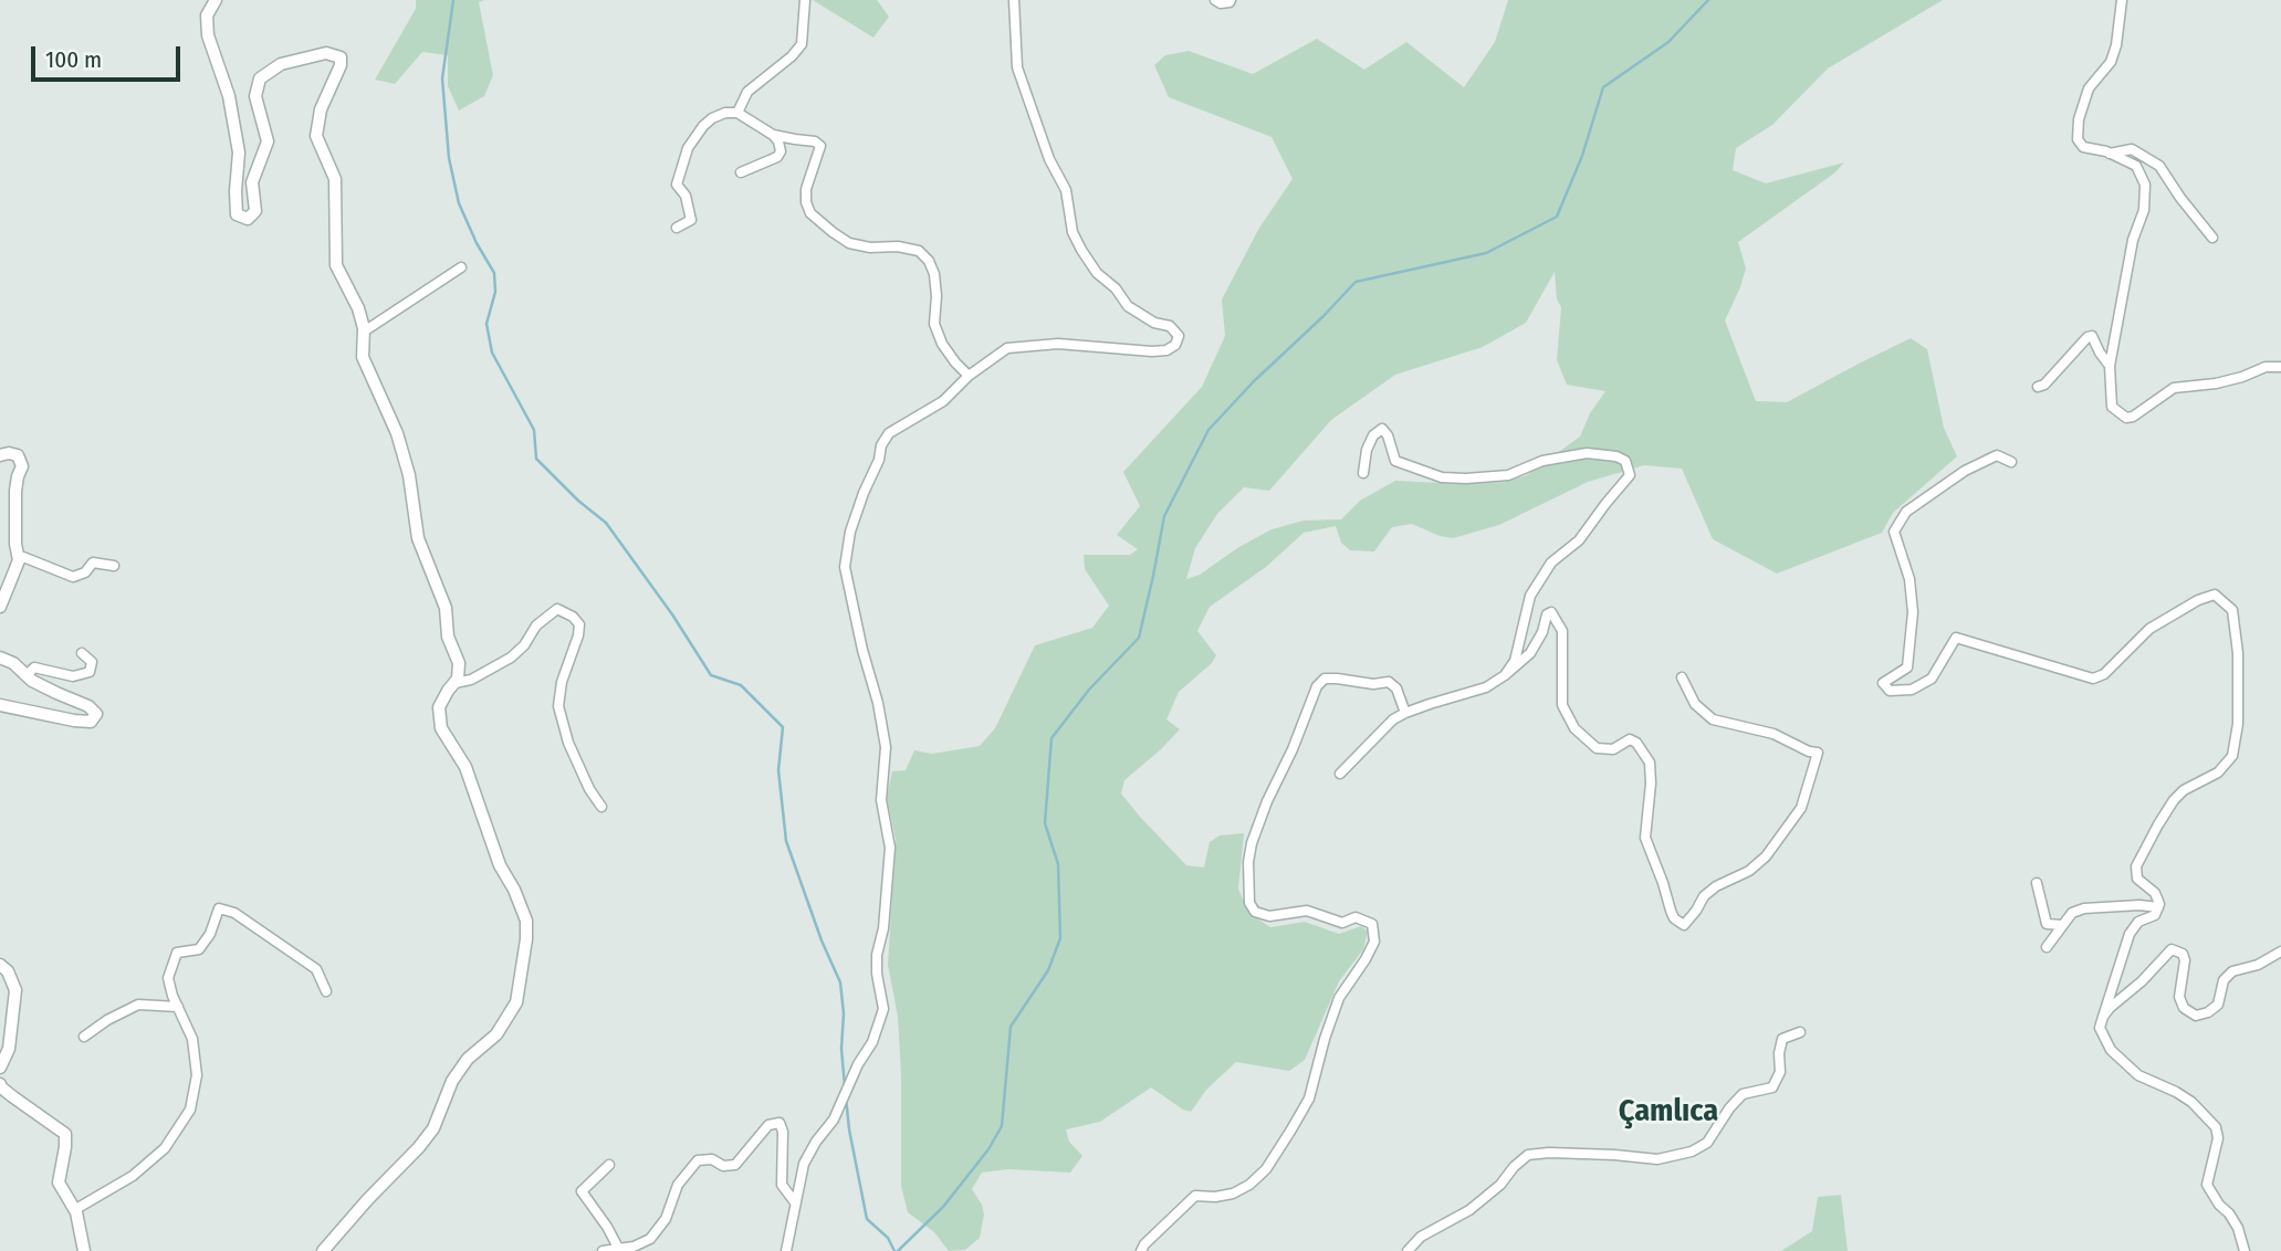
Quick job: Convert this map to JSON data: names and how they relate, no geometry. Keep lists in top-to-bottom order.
{
  "districts": ["Çamlıca"],
  "scale_bar": "100 m"
}
